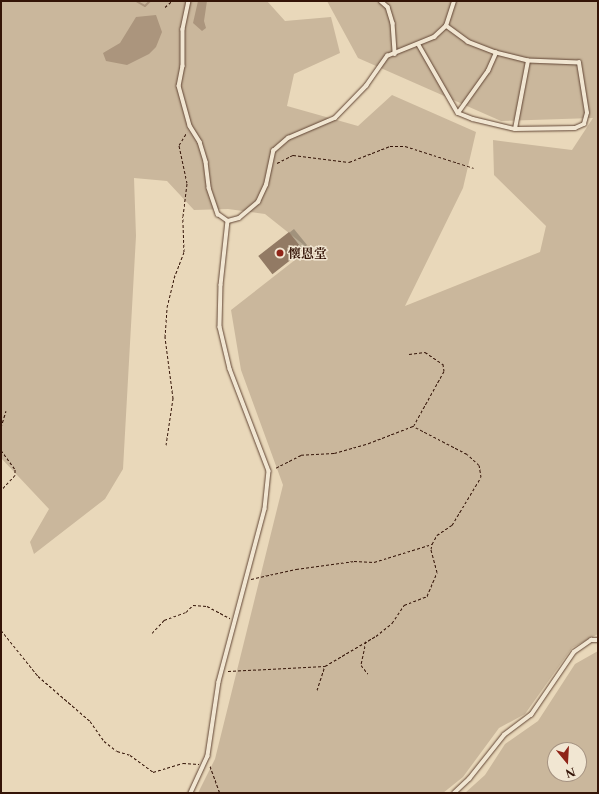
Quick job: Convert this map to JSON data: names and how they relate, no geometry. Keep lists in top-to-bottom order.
{
  "places": ["懷恩堂"],
  "north": "bottom"
}
